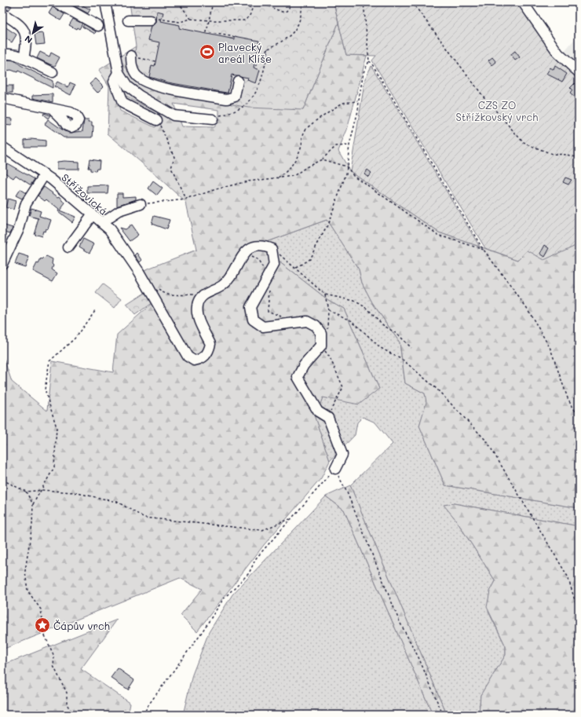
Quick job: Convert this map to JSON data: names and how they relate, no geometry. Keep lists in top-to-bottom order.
{
  "streets": {
    "street": ["Střížovická"]
  },
  "parks": ["CZS ZO Střížkovský vrch"],
  "places": {
    "sports": ["Plavecký areál Klíše"],
    "place": ["Čápův vrch"]
  },
  "north": "bottom left"
}
